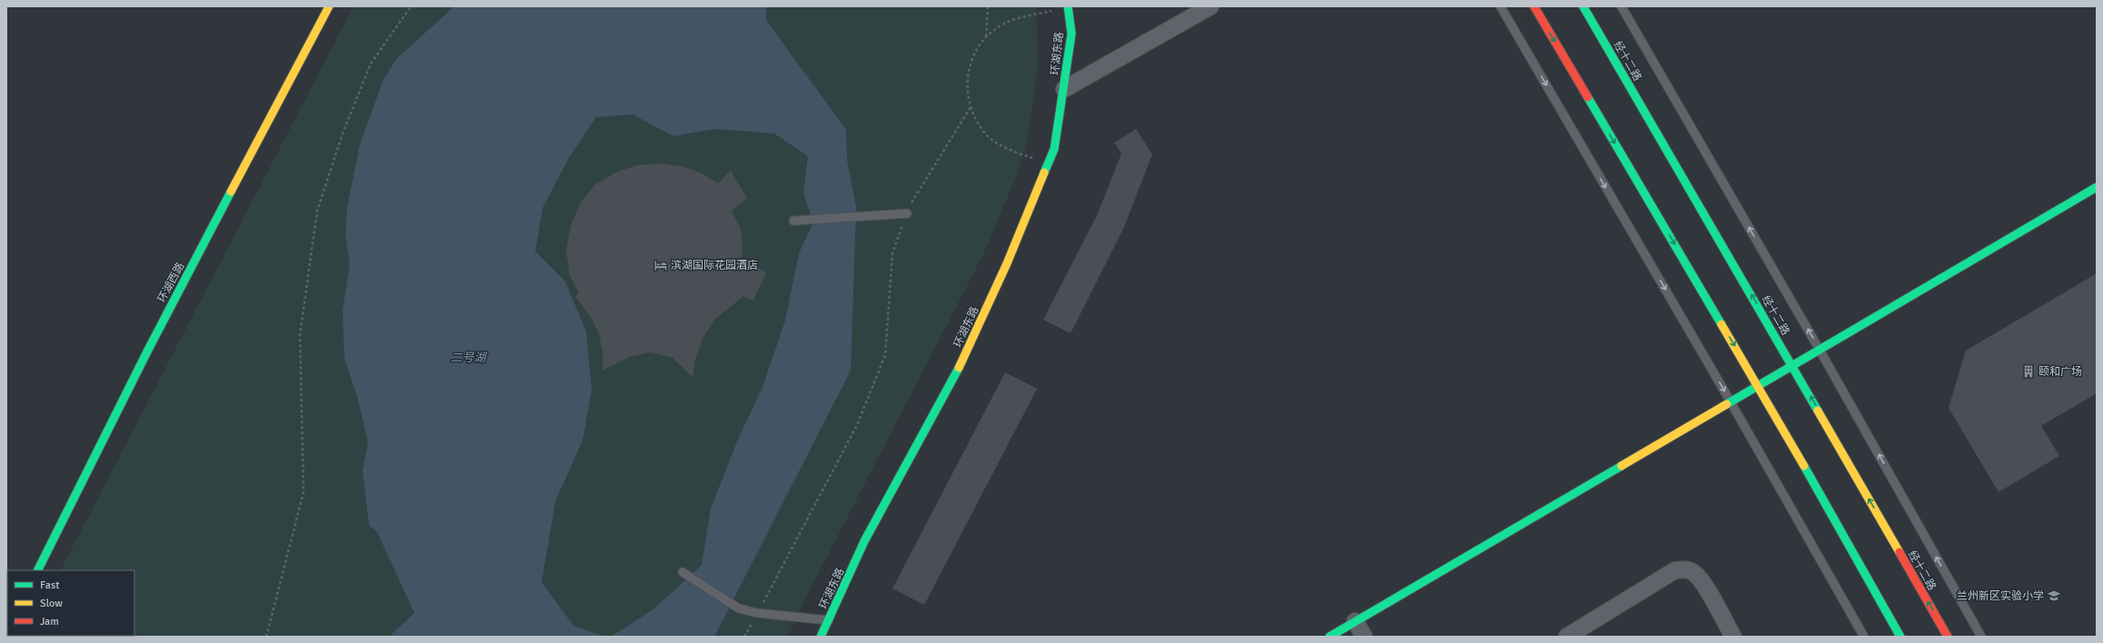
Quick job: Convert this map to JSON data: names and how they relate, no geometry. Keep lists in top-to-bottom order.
{
  "streets": {
    "street": ["环湖东路", "经十二路", "环湖西路"]
  },
  "water": ["二号湖"],
  "places": {
    "hotel": ["滨湖国际花园酒店"],
    "building": ["颐和广场"],
    "school or university": ["兰州新区实验小学"]
  },
  "legend": ["Fast", "Slow", "Jam"]
}
